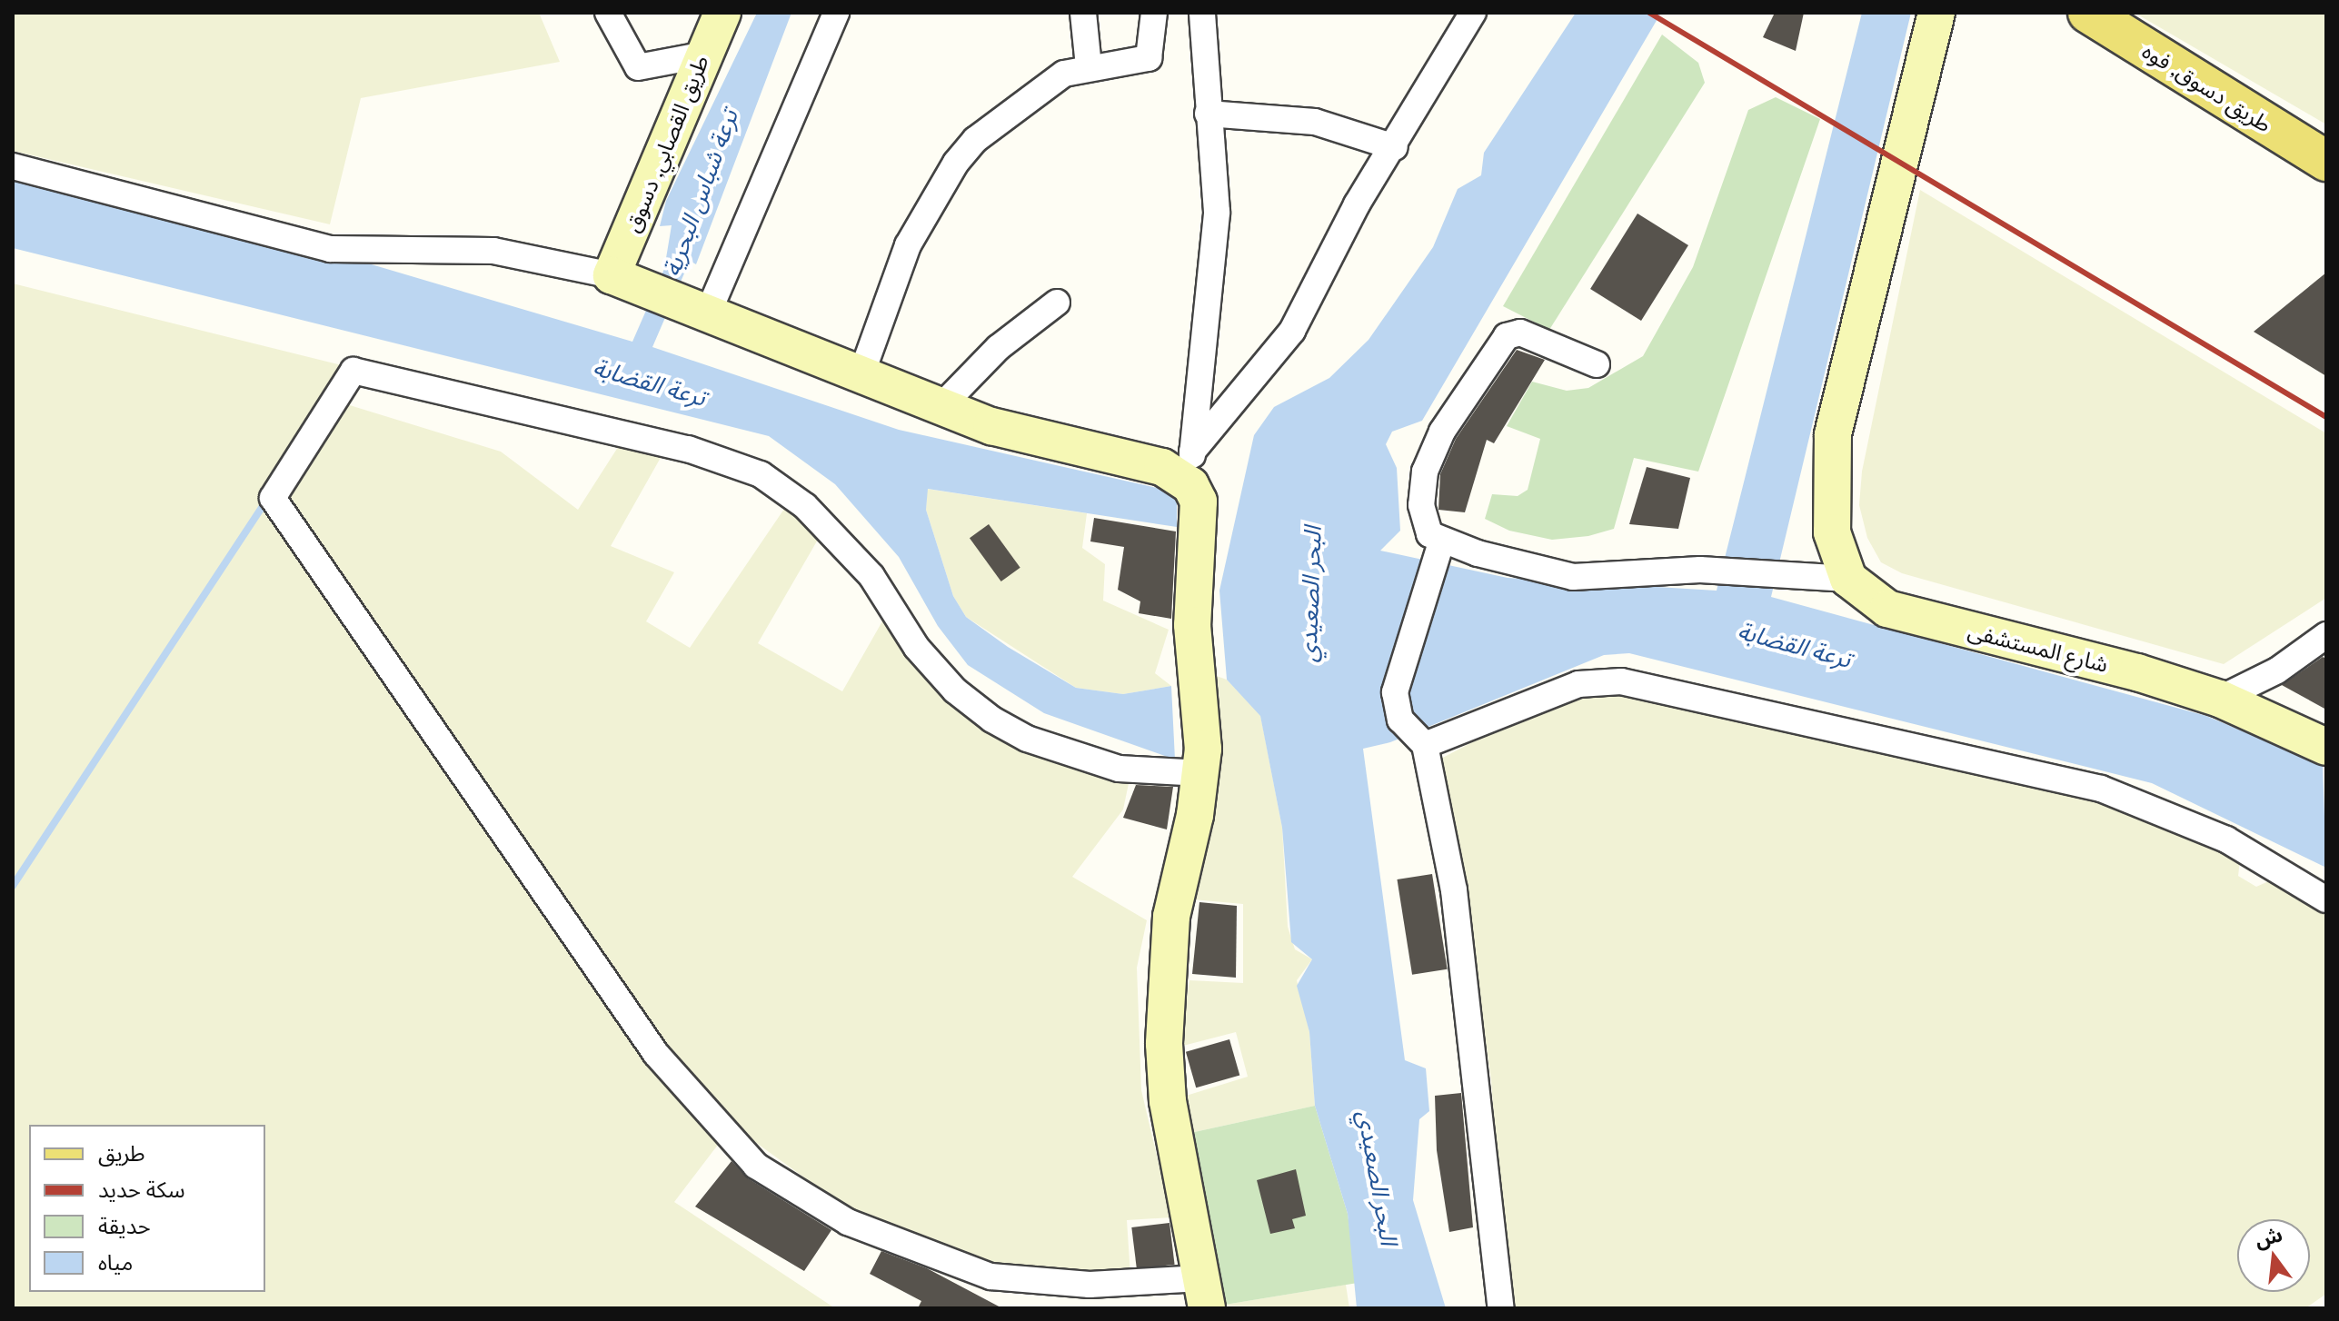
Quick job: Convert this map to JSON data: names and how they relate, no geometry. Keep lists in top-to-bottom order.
{
  "streets": {
    "main road": ["طريق دسوق, فوه", "طريق القصابي, دسوق", "شارع المستشفى"]
  },
  "water": ["ترعة شباس البحرية", "ترعة القضابة", "البحر الصعيدي"],
  "legend": [
    "طريق",
    "سكة حديد",
    "حديقة",
    "مياه"
  ],
  "north": "top"
}
